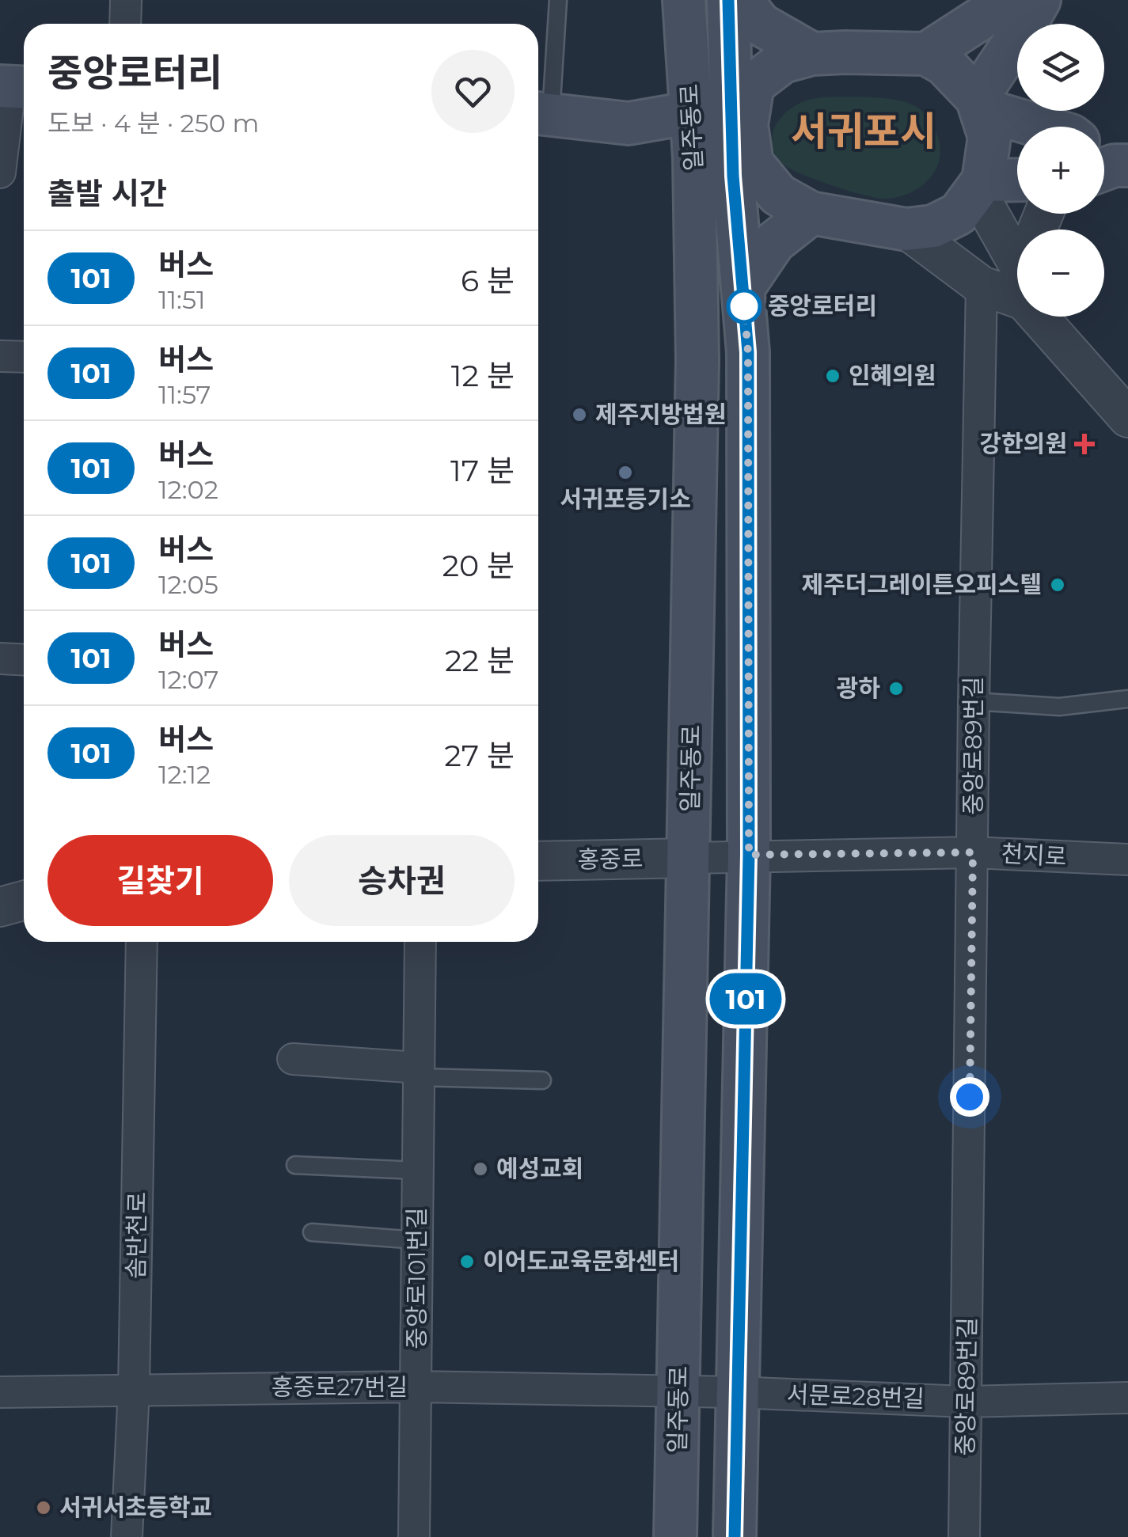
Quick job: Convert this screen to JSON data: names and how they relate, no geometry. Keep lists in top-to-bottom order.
{
  "streets": {
    "main road": ["일주동로"],
    "street": [
      "중앙로89번길",
      "천지로",
      "홍중로",
      "솜반천로",
      "중앙로101번길",
      "홍중로27번길",
      "서문로28번길"
    ]
  },
  "crossings": [
    ["일주동로", "천지로"],
    ["일주동로", "홍중로"],
    ["일주동로", "홍중로27번길"],
    ["일주동로", "서문로28번길"],
    ["중앙로89번길", "천지로"],
    ["중앙로89번길", "서문로28번길"],
    ["천지로", "홍중로"],
    ["솜반천로", "홍중로27번길"],
    ["중앙로101번길", "홍중로27번길"],
    ["홍중로27번길", "서문로28번길"]
  ],
  "districts": ["서귀포시"],
  "places": {
    "other": [
      "중앙로터리",
      "인혜의원",
      "제주지방법원",
      "서귀포등기소",
      "제주더그레이튼오피스텔",
      "광하",
      "예성교회",
      "이어도교육문화센터",
      "서귀서초등학교"
    ],
    "health": ["강한의원"]
  },
  "lines": ["bus line 101"],
  "page": {
    "on_map": "101",
    "map_buttons": ["+", "−"],
    "heading": [
      ["중앙로터리", "도보 · 4 분 · 250 m"],
      "출발 시간"
    ],
    "list": [
      {
        "mark": "101",
        "name": "버스",
        "note": "11:51",
        "value": "6 분"
      },
      {
        "mark": "101",
        "name": "버스",
        "note": "11:57",
        "value": "12 분"
      },
      {
        "mark": "101",
        "name": "버스",
        "note": "12:02",
        "value": "17 분"
      },
      {
        "mark": "101",
        "name": "버스",
        "note": "12:05",
        "value": "20 분"
      },
      {
        "mark": "101",
        "name": "버스",
        "note": "12:07",
        "value": "22 분"
      },
      {
        "mark": "101",
        "name": "버스",
        "note": "12:12",
        "value": "27 분"
      }
    ],
    "buttons": ["길찾기", "승차권"]
  }
}
